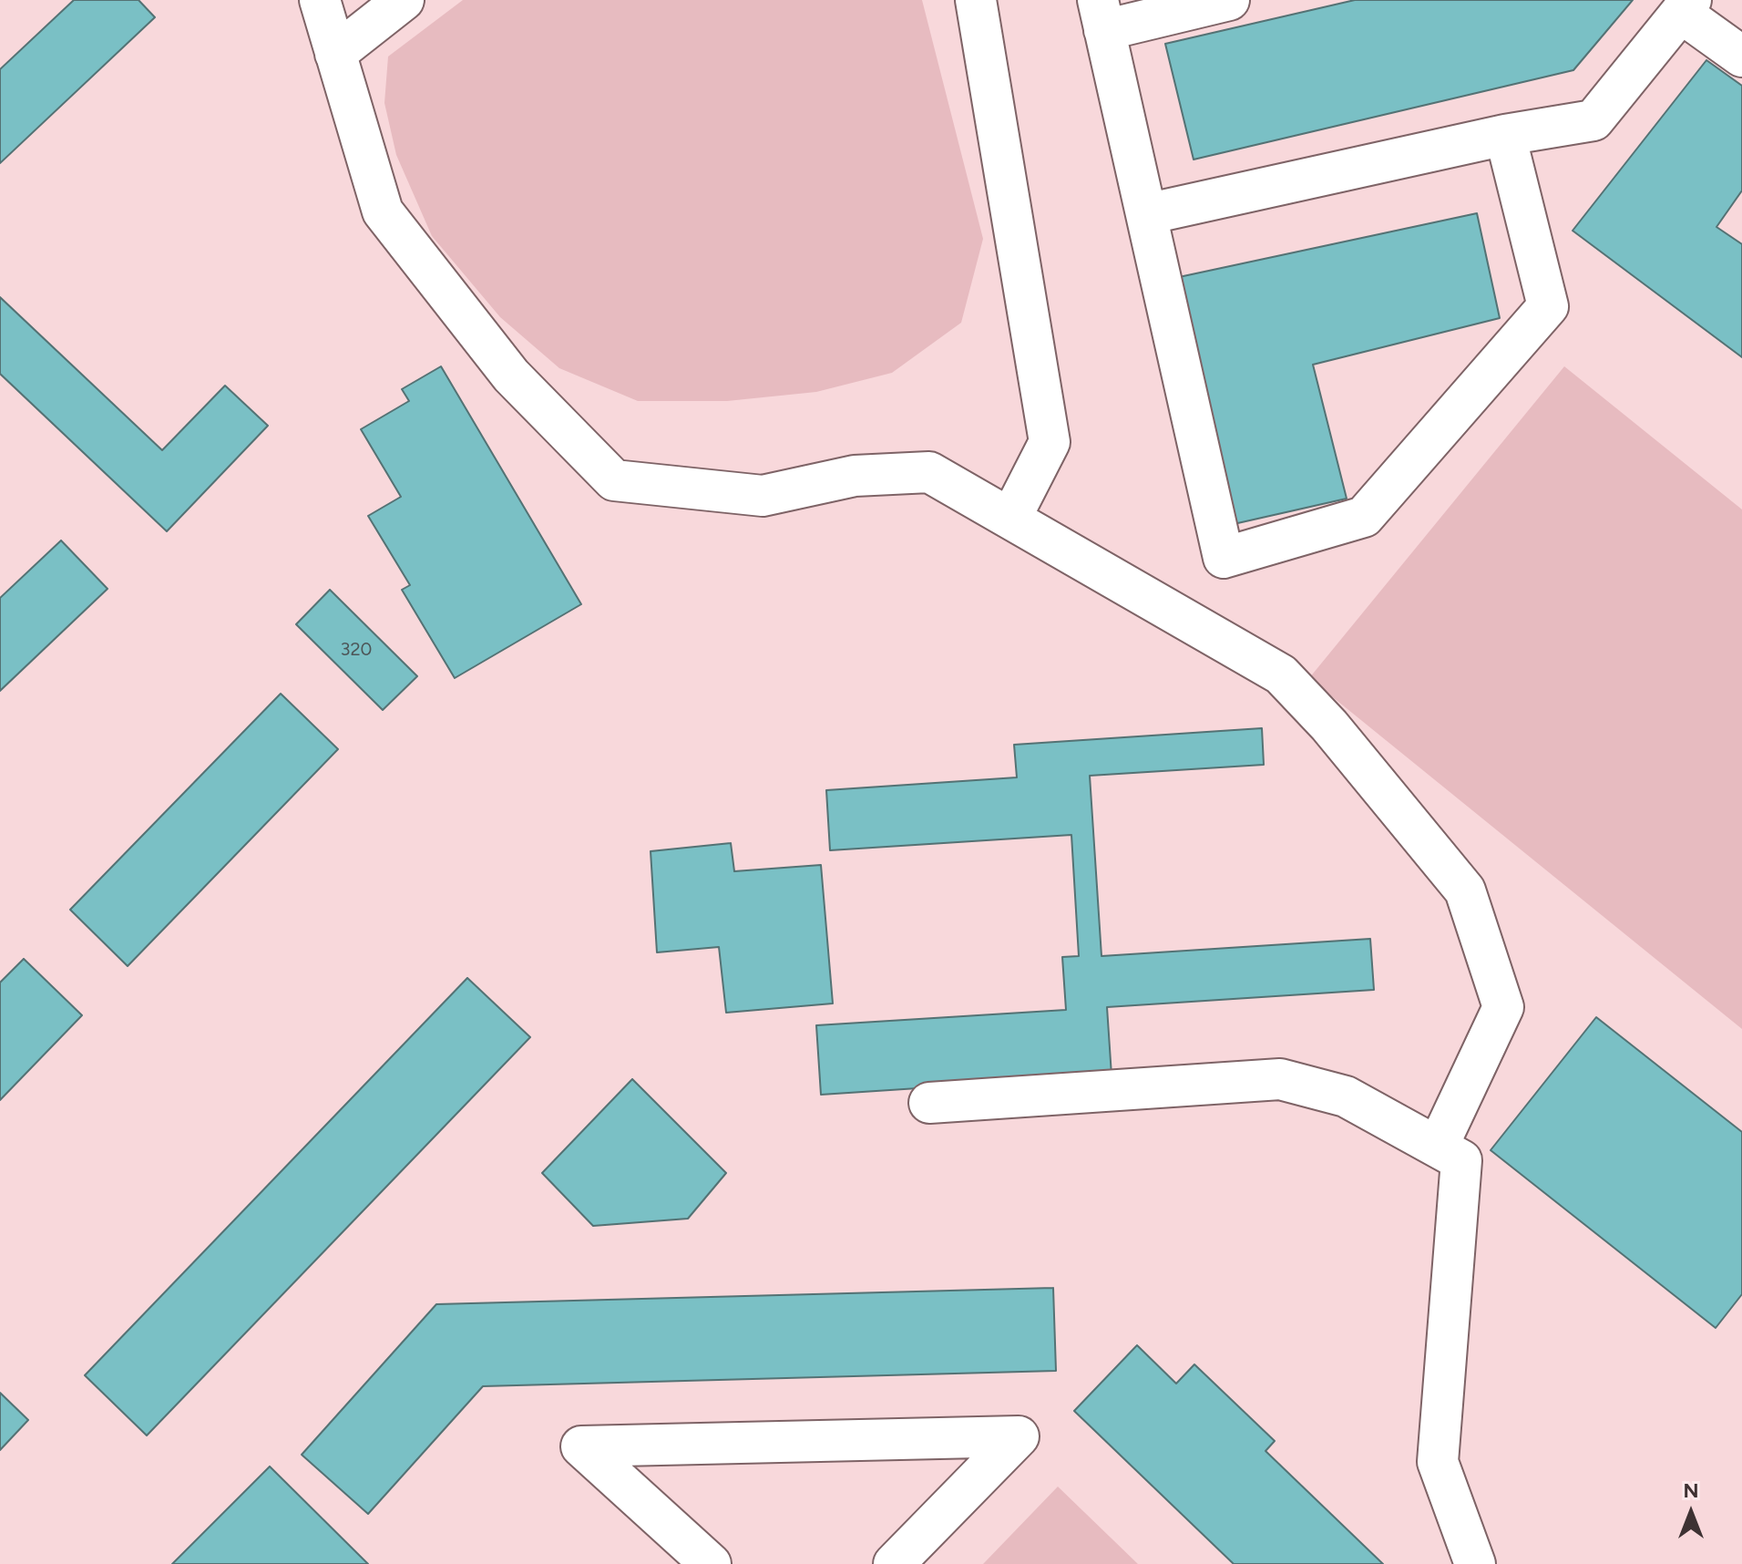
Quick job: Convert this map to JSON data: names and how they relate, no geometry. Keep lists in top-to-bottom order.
{
  "house_numbers": ["320"],
  "north": "top"
}
